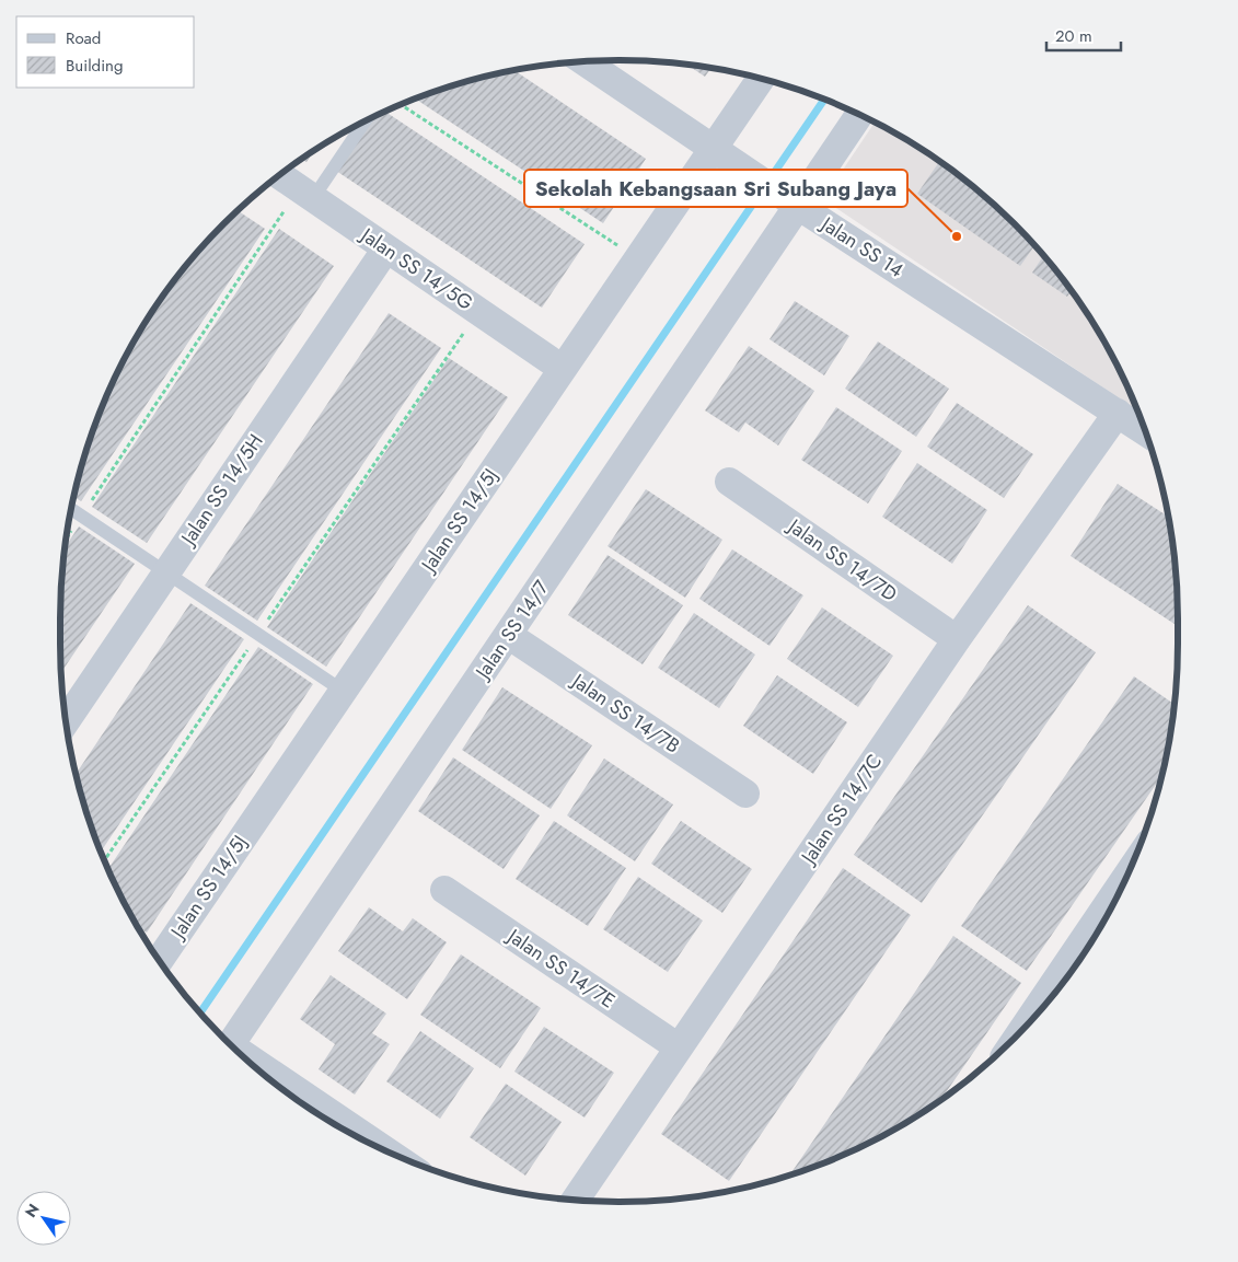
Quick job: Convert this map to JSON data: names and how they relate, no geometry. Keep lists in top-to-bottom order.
{
  "streets": {
    "street": [
      "Jalan SS 14",
      "Jalan SS 14/5G",
      "Jalan SS 14/5H",
      "Jalan SS 14/5J",
      "Jalan SS 14/7D",
      "Jalan SS 14/7",
      "Jalan SS 14/7B",
      "Jalan SS 14/7C",
      "Jalan SS 14/7E"
    ]
  },
  "crossings": [
    ["Jalan SS 14", "Jalan SS 14/5J"],
    ["Jalan SS 14", "Jalan SS 14/7"],
    ["Jalan SS 14", "Jalan SS 14/7C"],
    ["Jalan SS 14/5G", "Jalan SS 14/5H"],
    ["Jalan SS 14/5G", "Jalan SS 14/5J"],
    ["Jalan SS 14/7D", "Jalan SS 14/7C"],
    ["Jalan SS 14/7", "Jalan SS 14/7B"],
    ["Jalan SS 14/7C", "Jalan SS 14/7E"]
  ],
  "places": ["Sekolah Kebangsaan Sri Subang Jaya"],
  "legend": ["Road", "Building"],
  "scale_bar": "20 m",
  "north": "top left"
}
